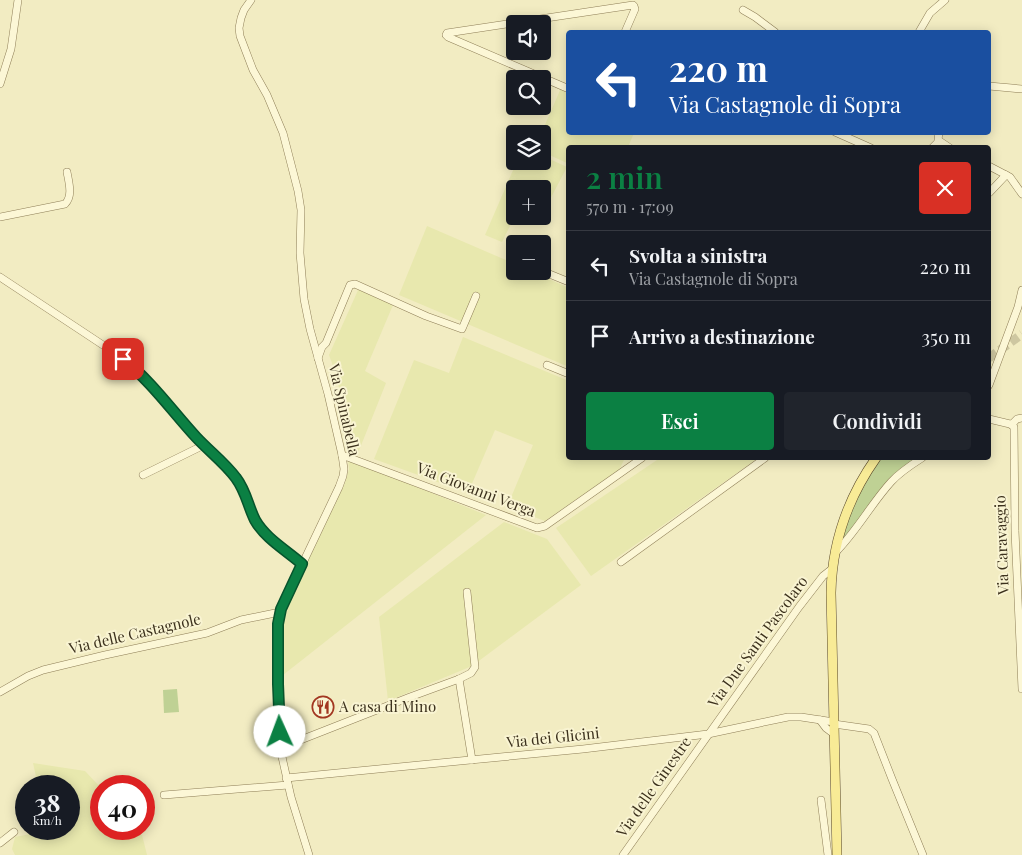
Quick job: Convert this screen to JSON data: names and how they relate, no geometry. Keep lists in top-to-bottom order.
{
  "streets": {
    "street": [
      "Via Spinabella",
      "Via Giovanni Verga",
      "Via Caravaggio",
      "Via delle Castagnole",
      "Via Due Santi Pascolaro",
      "Via dei Glicini",
      "Via delle Ginestre"
    ]
  },
  "crossings": [
    ["Via Spinabella", "Via Giovanni Verga"],
    ["Via Spinabella", "Via delle Castagnole"],
    ["Via Spinabella", "Via dei Glicini"],
    ["Via Due Santi Pascolaro", "Via dei Glicini"],
    ["Via Due Santi Pascolaro", "Via delle Ginestre"],
    ["Via dei Glicini", "Via delle Ginestre"]
  ],
  "places": {
    "restaurant": ["A casa di Mino"]
  },
  "page": {
    "map_buttons": ["+", "−"],
    "turn": ["220 m", "Via Castagnole di Sopra"],
    "heading": ["2 min", "570 m · 17:09"],
    "list": [
      {
        "name": "Svolta a sinistra",
        "note": "Via Castagnole di Sopra",
        "value": "220 m"
      },
      {
        "name": "Arrivo a destinazione",
        "value": "350 m"
      }
    ],
    "buttons": ["Esci", "Condividi"],
    "speed": "38 km/h",
    "limit": "40"
  }
}
